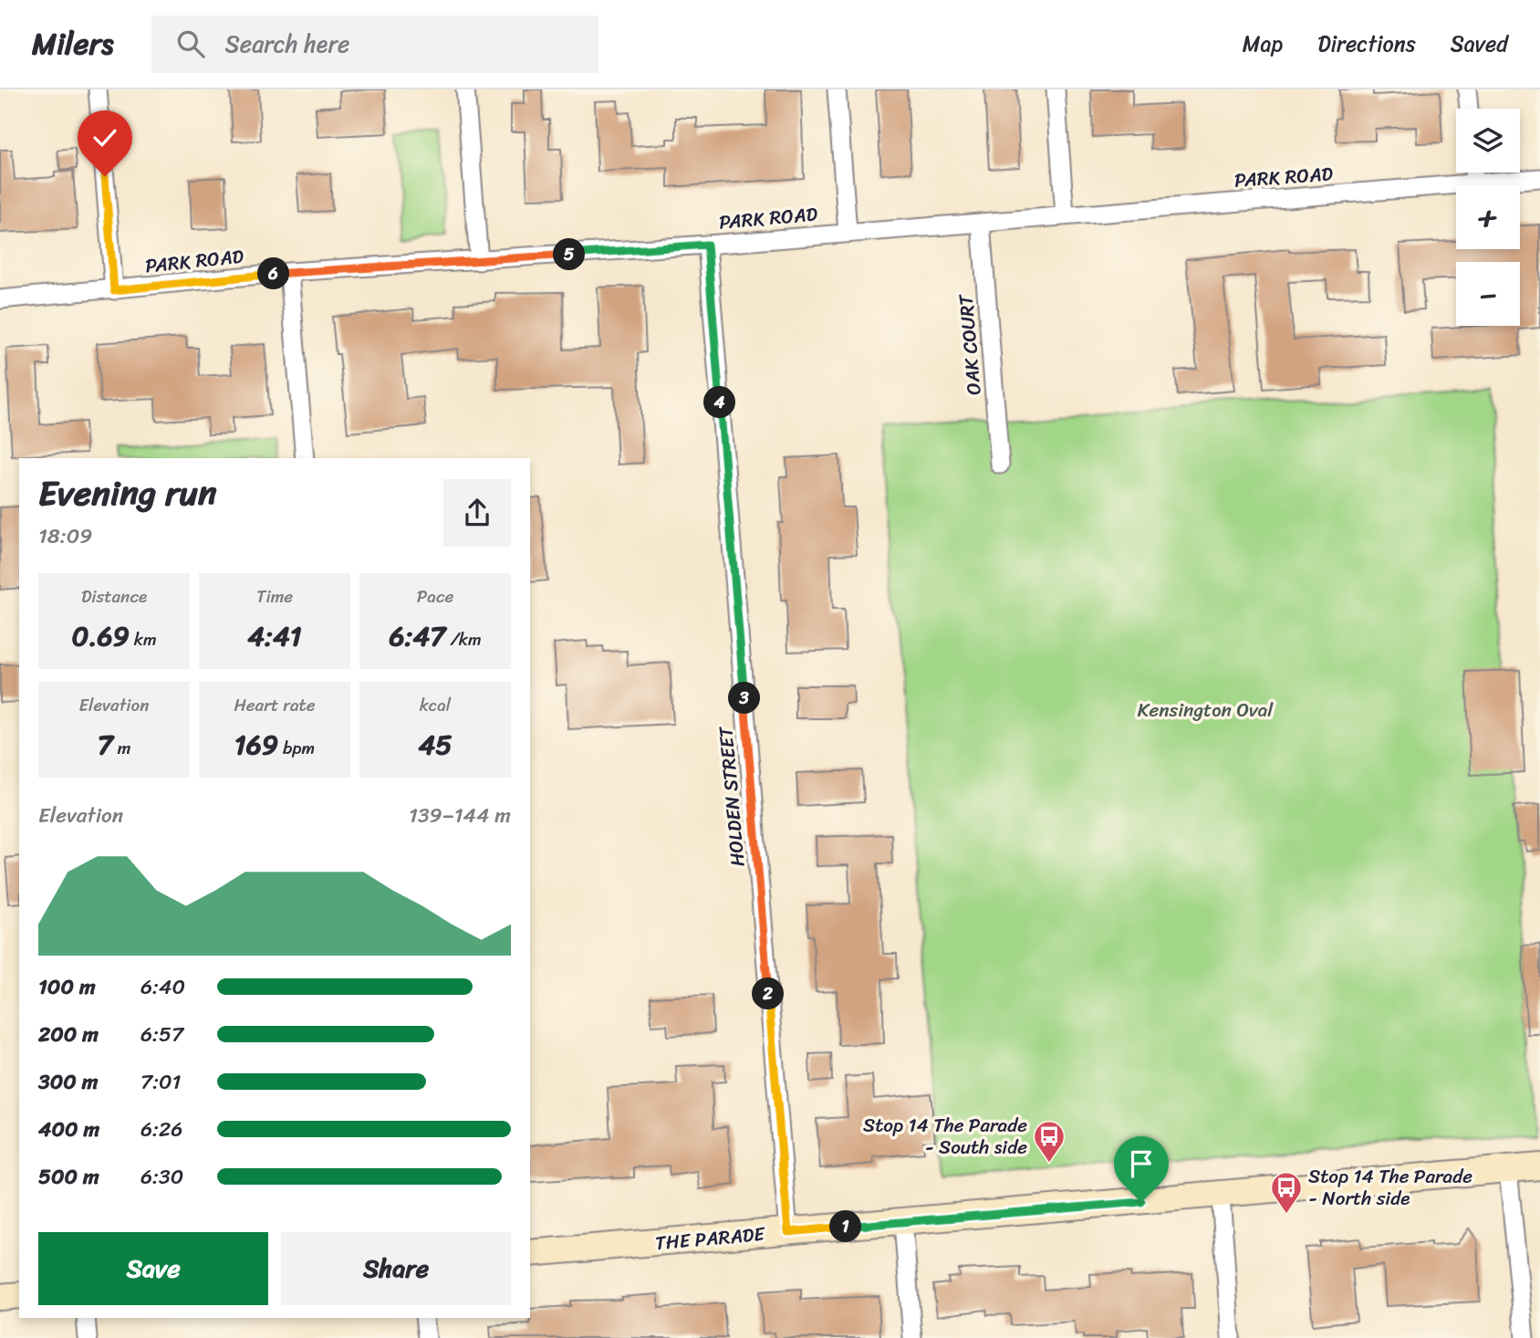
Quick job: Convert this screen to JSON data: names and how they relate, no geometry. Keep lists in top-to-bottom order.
{
  "streets": {
    "main road": ["THE PARADE"],
    "street": ["PARK ROAD", "OAK COURT", "HOLDEN STREET"]
  },
  "crossings": [
    ["PARK ROAD", "OAK COURT"],
    ["PARK ROAD", "HOLDEN STREET"],
    ["HOLDEN STREET", "THE PARADE"]
  ],
  "parks": ["Kensington Oval"],
  "places": {
    "bus stop": ["Stop 14 The Parade - South side", "Stop 14 The Parade - North side"]
  },
  "page": {
    "header": "Milers",
    "search": "Search here",
    "nav": ["Map", "Directions", "Saved"],
    "map_buttons": ["+", "−"],
    "pins": [
      "5",
      "6",
      "4",
      "3",
      "2",
      "1"
    ],
    "heading": ["Evening run", "18:09"],
    "stats": [
      ["Distance", "0.69 km"],
      ["Time", "4:41"],
      ["Pace", "6:47 /km"],
      ["Elevation", "7 m"],
      ["Heart rate", "169 bpm"],
      ["kcal", "45"]
    ],
    "chart": ["Elevation", "139–144 m"],
    "list": [
      {
        "name": "100 m",
        "note": "6:40"
      },
      {
        "name": "200 m",
        "note": "6:57"
      },
      {
        "name": "300 m",
        "note": "7:01"
      },
      {
        "name": "400 m",
        "note": "6:26"
      },
      {
        "name": "500 m",
        "note": "6:30"
      }
    ],
    "buttons": ["Save", "Share"]
  }
}
